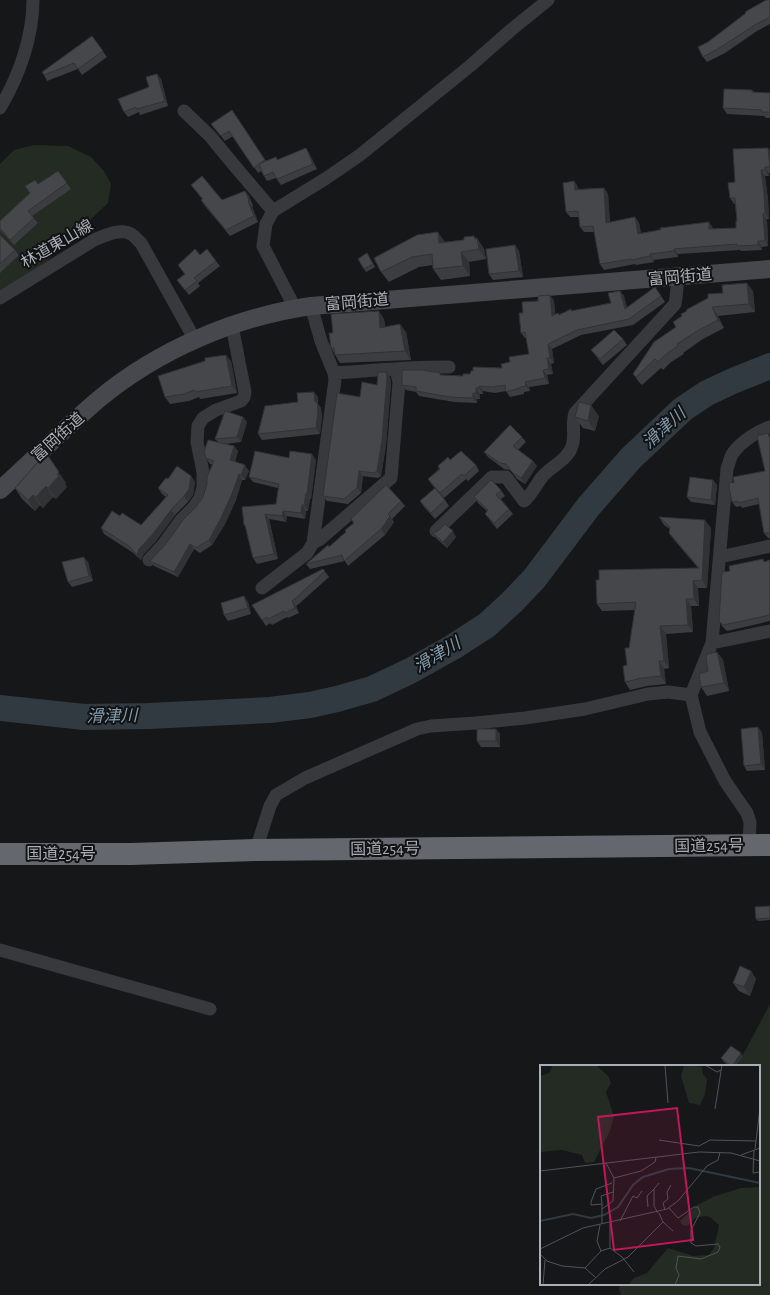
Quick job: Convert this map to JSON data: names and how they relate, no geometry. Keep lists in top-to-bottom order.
{
  "streets": {
    "highway": ["国道254号"],
    "street": ["林道東山線", "富岡街道"]
  },
  "crossings": [
    ["林道東山線", "富岡街道"]
  ],
  "water": ["滑津川"]
}
